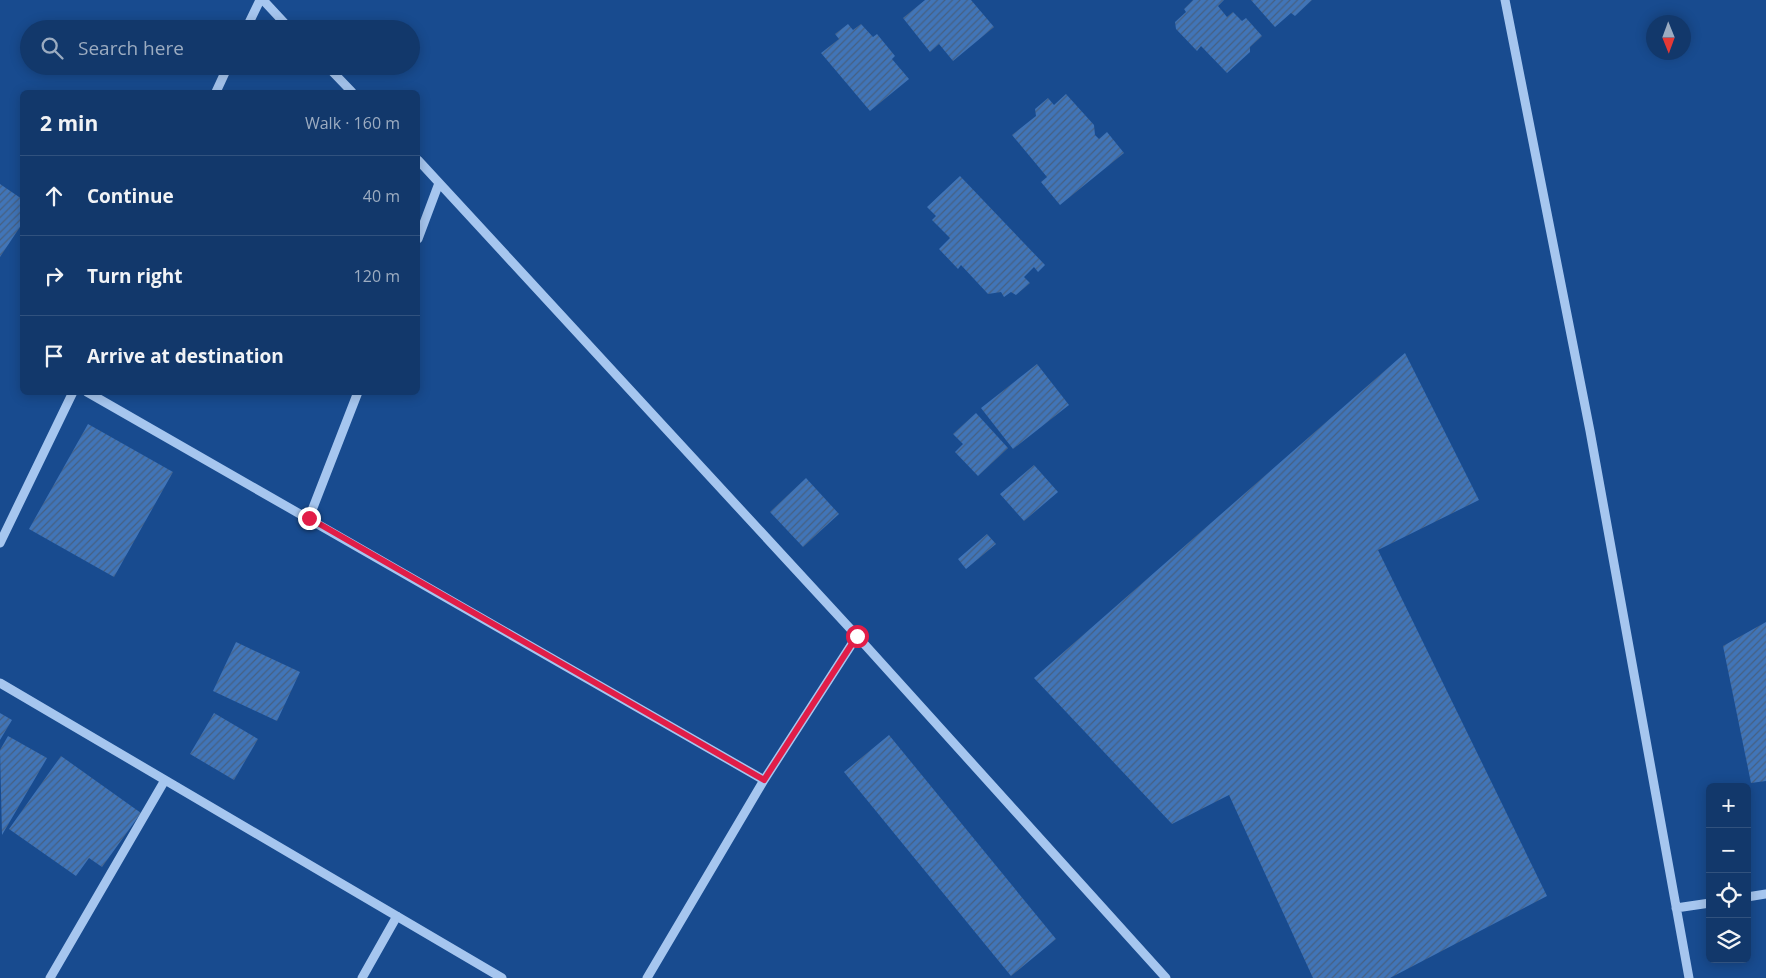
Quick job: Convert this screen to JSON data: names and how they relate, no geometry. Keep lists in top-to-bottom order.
{
  "north": "bottom",
  "page": {
    "search": "Search here",
    "heading": ["2 min", "Walk · 160 m"],
    "list": [
      ["Continue", "40 m"],
      ["Turn right", "120 m"],
      "Arrive at destination"
    ],
    "map_buttons": ["+", "−"]
  }
}
